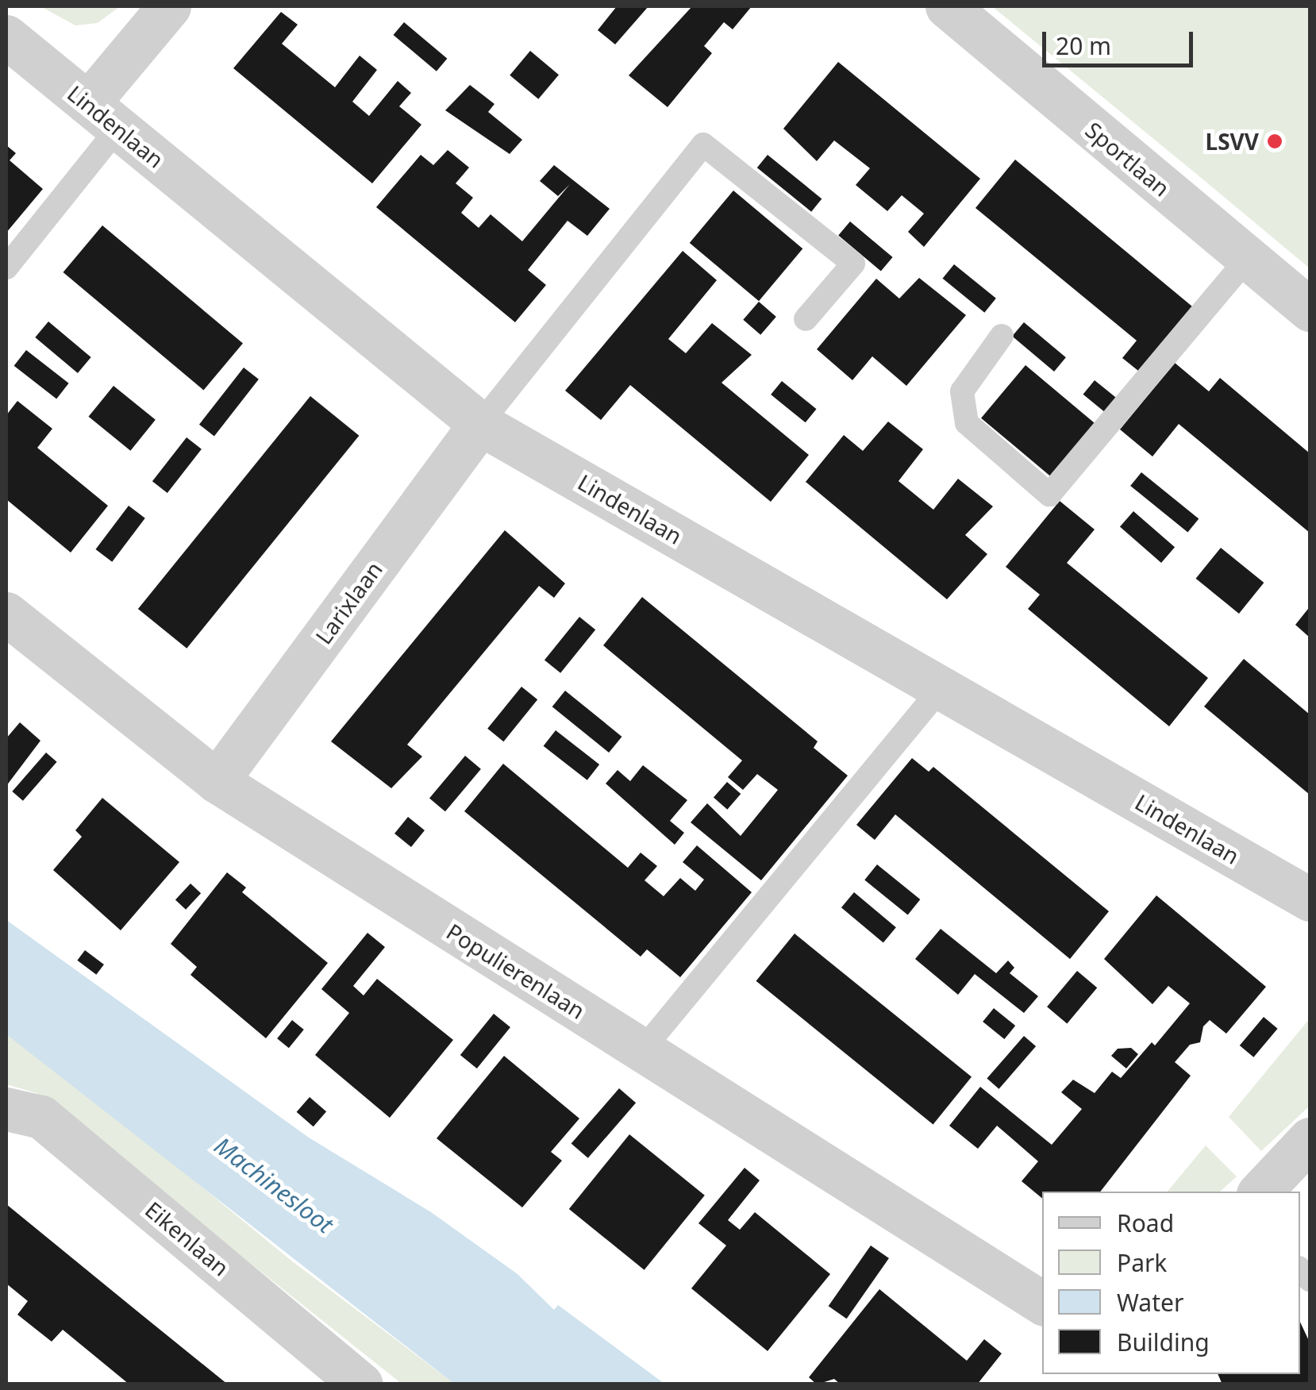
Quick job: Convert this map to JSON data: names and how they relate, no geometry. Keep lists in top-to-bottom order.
{
  "streets": {
    "street": [
      "Lindenlaan",
      "Sportlaan",
      "Larixlaan",
      "Populierenlaan",
      "Eikenlaan"
    ]
  },
  "crossings": [
    ["Lindenlaan", "Larixlaan"],
    ["Larixlaan", "Populierenlaan"]
  ],
  "water": ["Machinesloot"],
  "places": ["LSVV"],
  "legend": [
    "Road",
    "Park",
    "Water",
    "Building"
  ],
  "scale_bar": "20 m"
}
